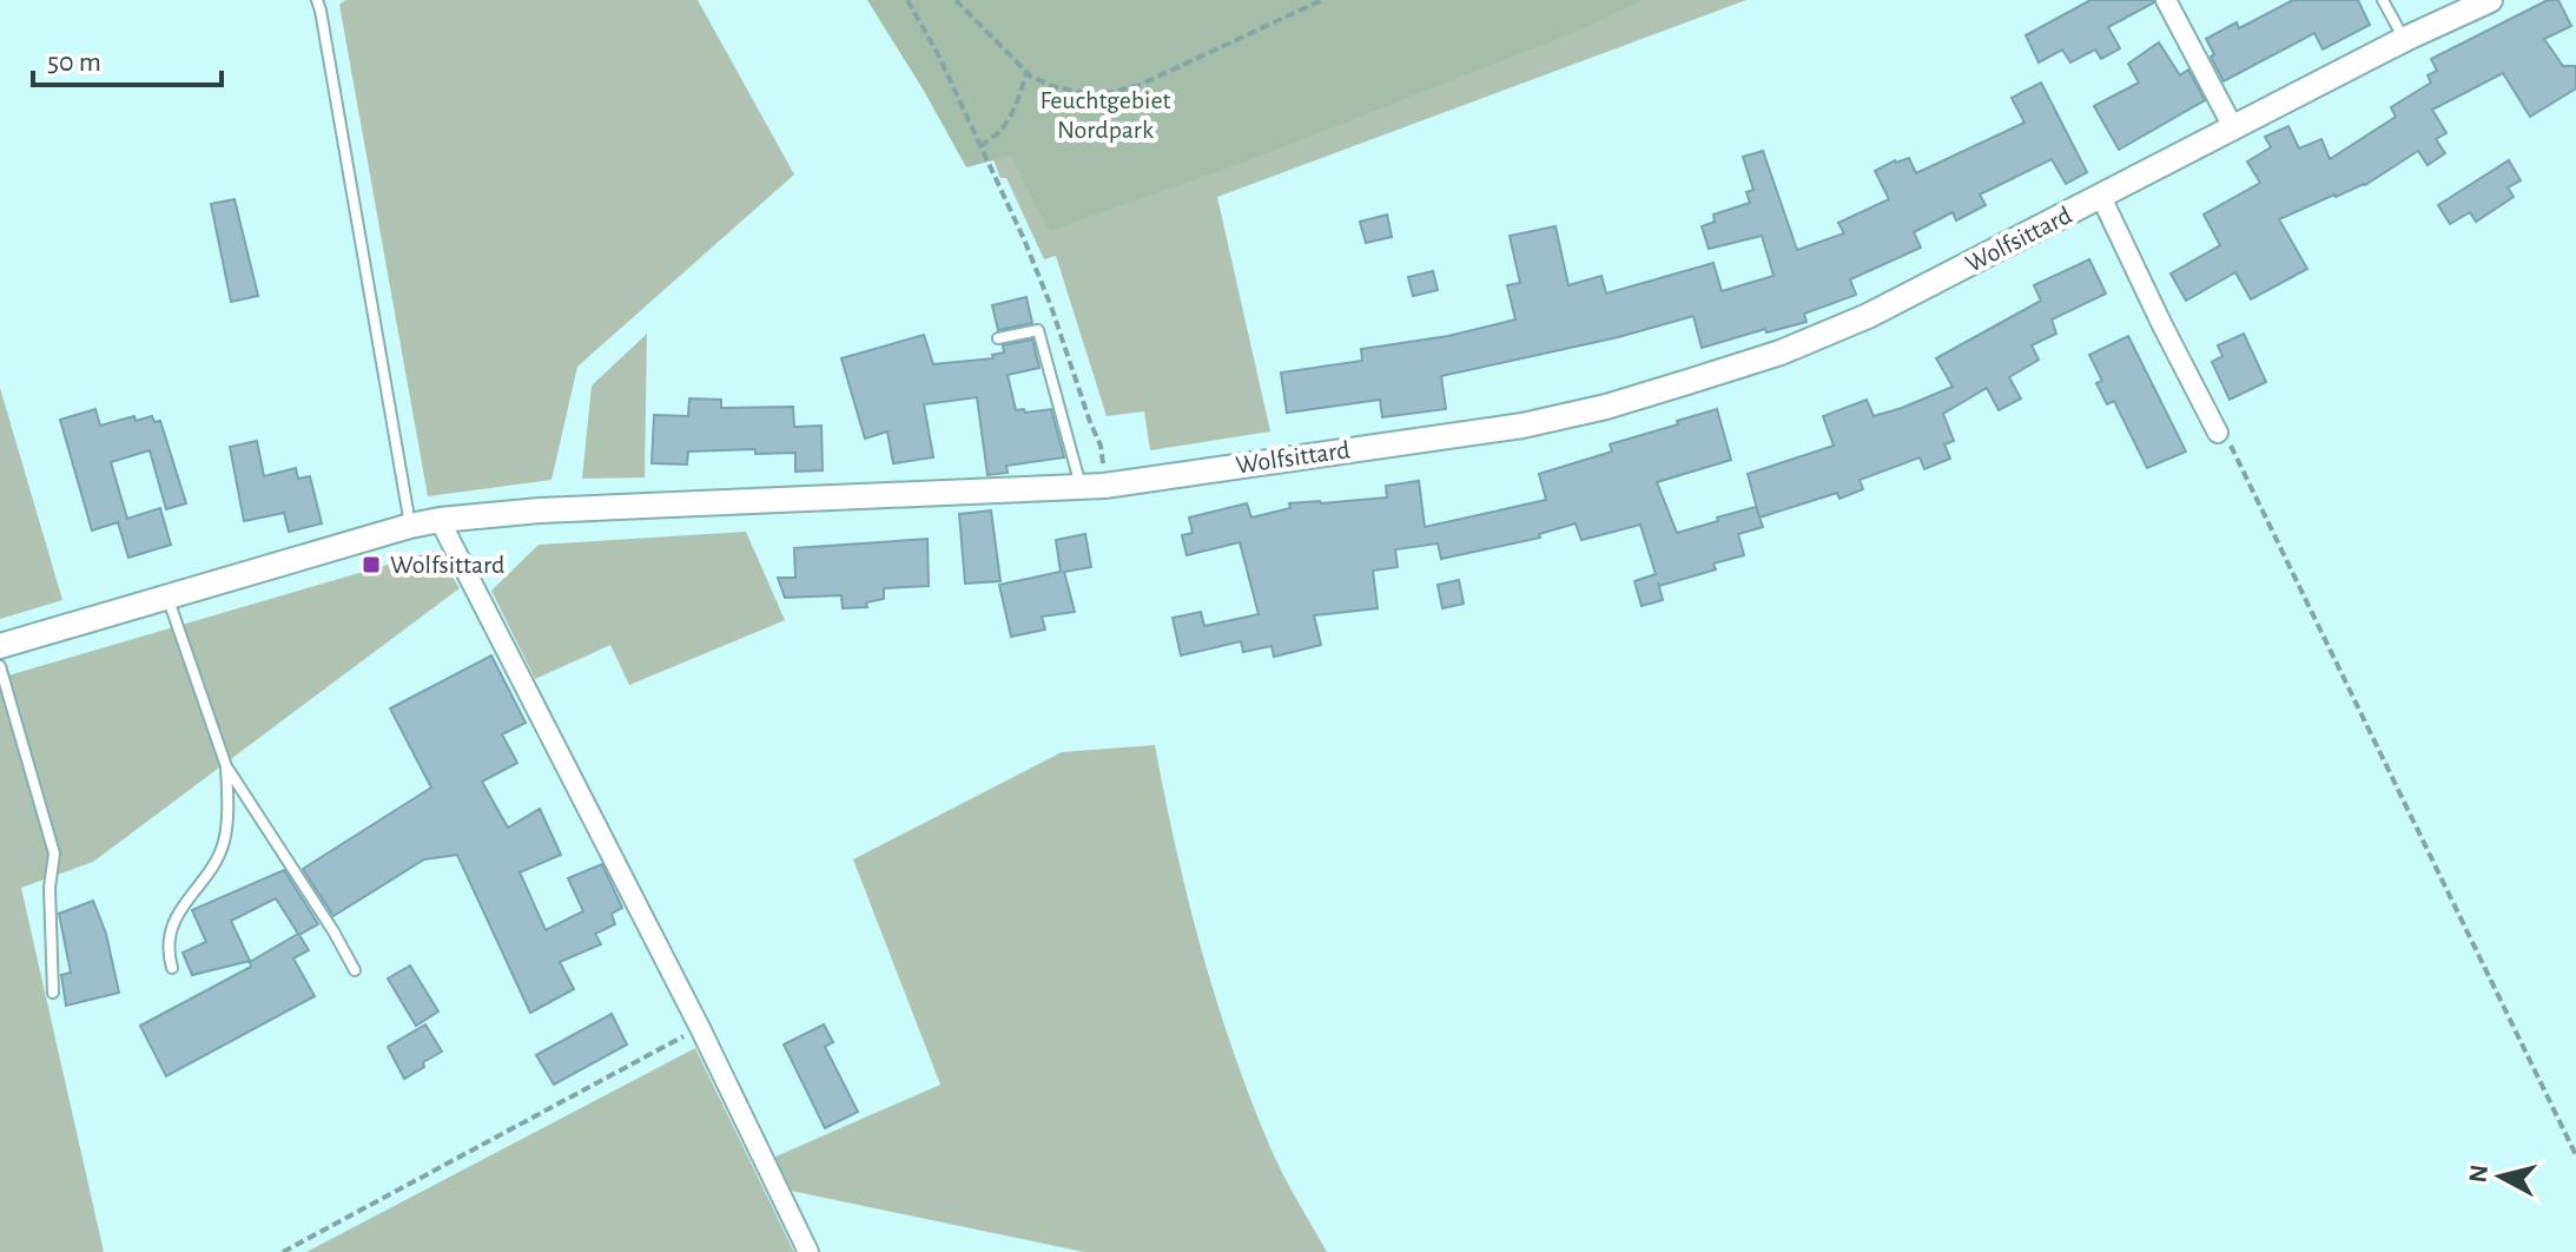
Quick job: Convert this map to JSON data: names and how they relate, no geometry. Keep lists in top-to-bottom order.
{
  "streets": {
    "street": ["Wolfsittard"]
  },
  "parks": ["Feuchtgebiet Nordpark"],
  "places": {
    "transit": ["Wolfsittard"]
  },
  "scale_bar": "50 m",
  "north": "left"
}
